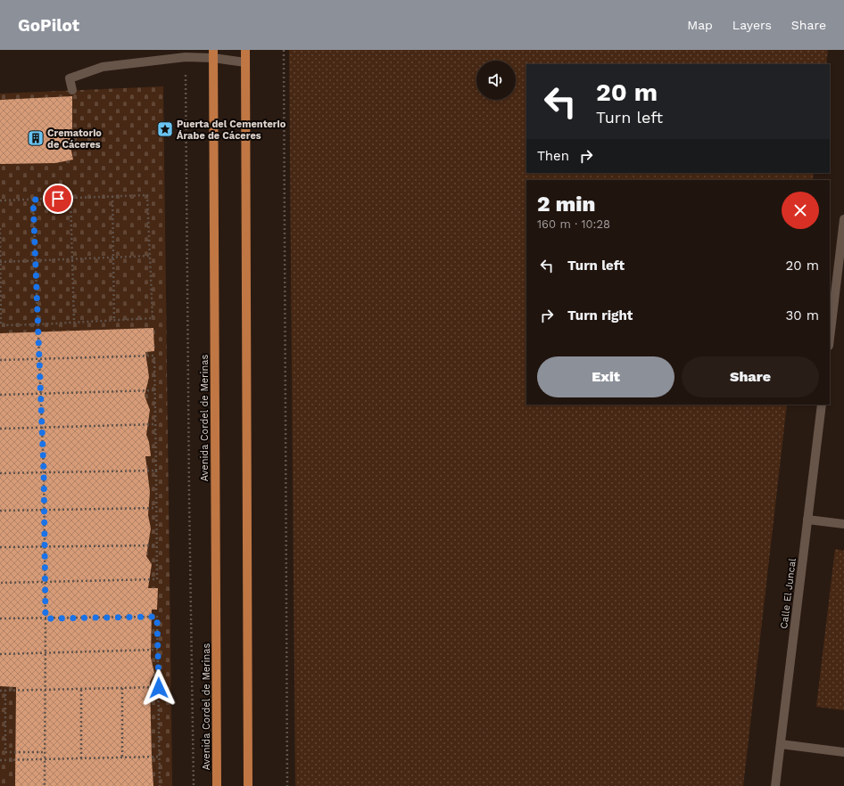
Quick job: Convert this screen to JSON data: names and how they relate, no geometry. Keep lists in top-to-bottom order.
{
  "streets": {
    "main road": ["Avenida Cordel de Merinas"],
    "street": ["Calle El Juncal"]
  },
  "places": {
    "place": ["Puerta del Cementerio Árabe de Cáceres"],
    "building": ["Crematorio de Cáceres"]
  },
  "page": {
    "header": "GoPilot",
    "nav": ["Map", "Layers", "Share"],
    "turn": ["20 m", "Turn left"],
    "then": "Then",
    "heading": ["2 min", "160 m · 10:28"],
    "list": [
      {
        "name": "Turn left",
        "value": "20 m"
      },
      {
        "name": "Turn right",
        "value": "30 m"
      }
    ],
    "buttons": ["Exit", "Share"]
  }
}
